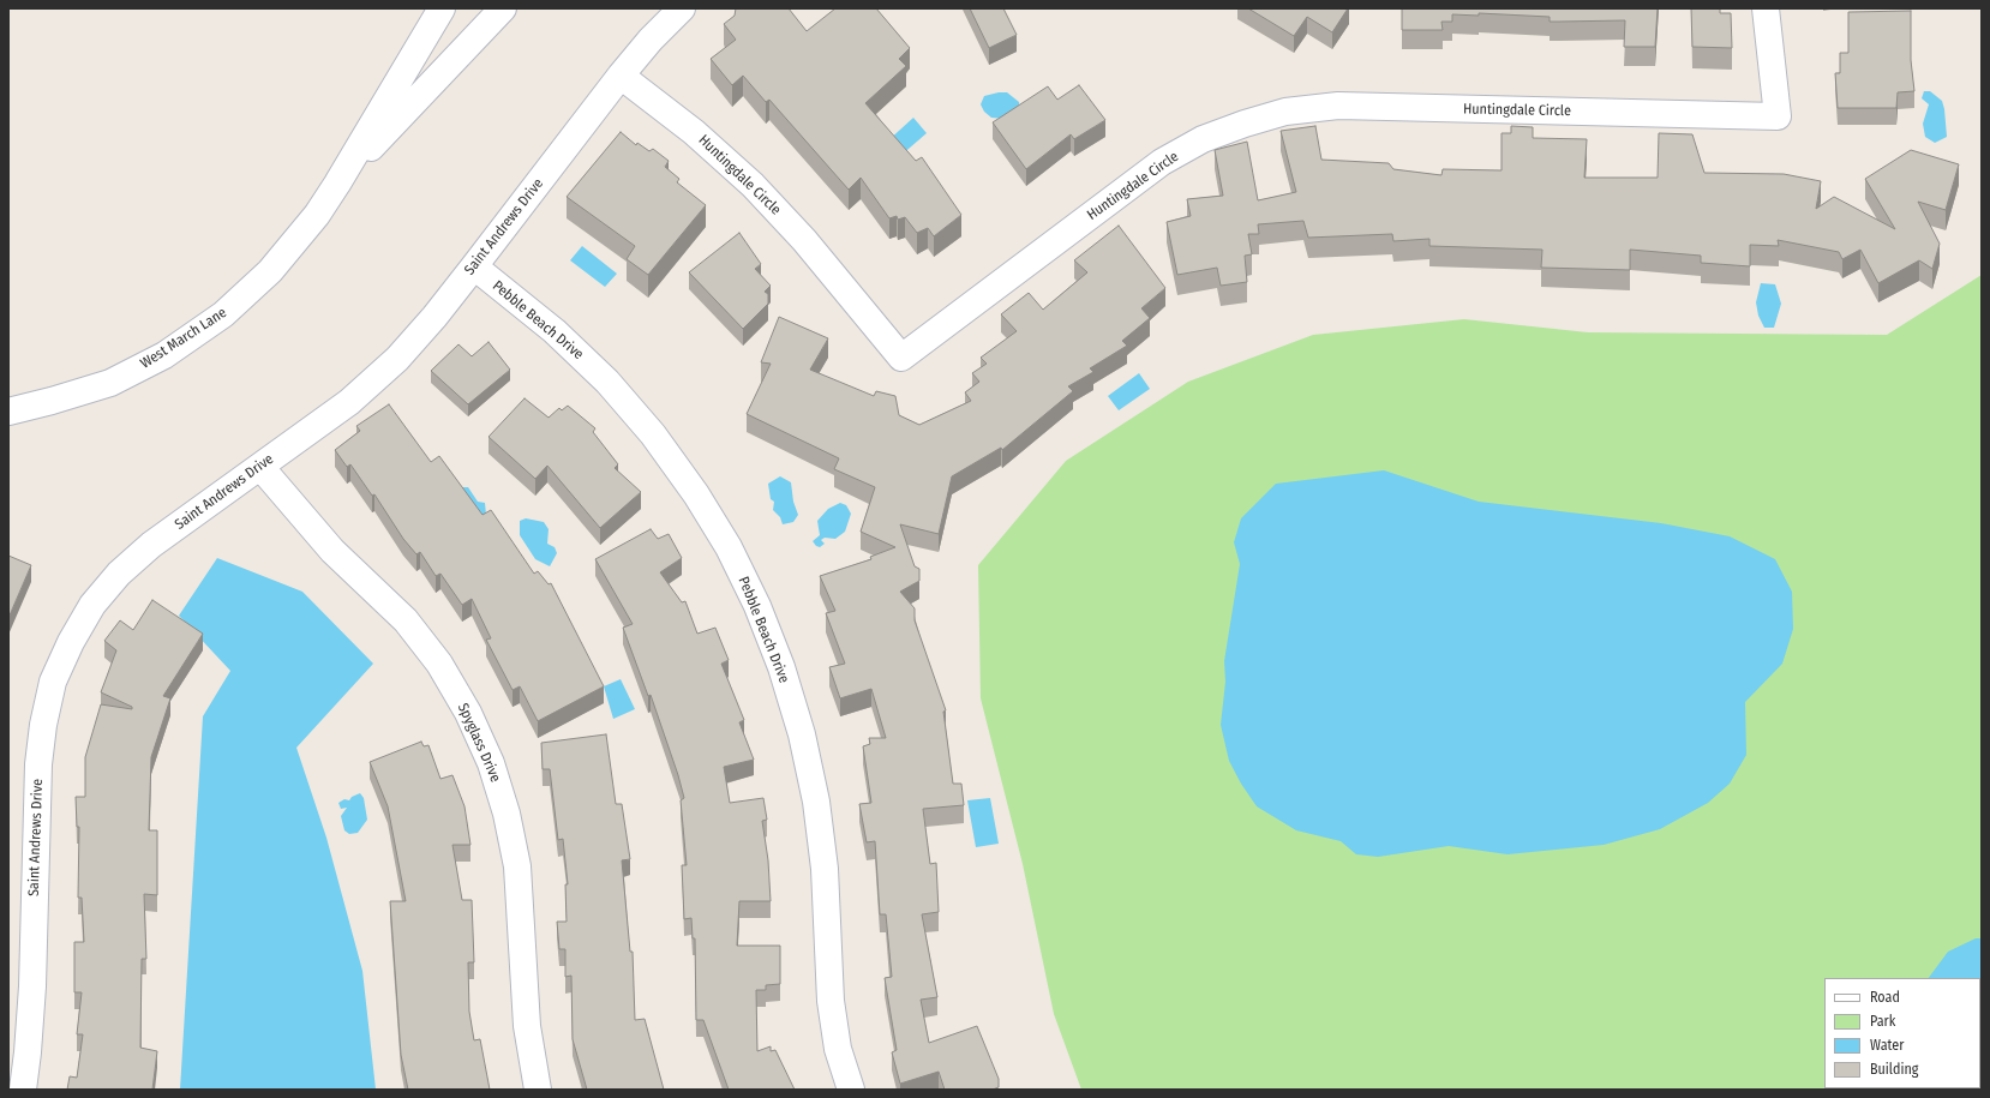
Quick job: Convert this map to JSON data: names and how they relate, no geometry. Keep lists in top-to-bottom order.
{
  "streets": {
    "street": [
      "Huntingdale Circle",
      "Saint Andrews Drive",
      "Pebble Beach Drive",
      "West March Lane",
      "Spyglass Drive"
    ]
  },
  "crossings": [
    ["Huntingdale Circle", "Saint Andrews Drive"],
    ["Saint Andrews Drive", "Pebble Beach Drive"],
    ["Saint Andrews Drive", "Spyglass Drive"]
  ],
  "legend": [
    "Road",
    "Park",
    "Water",
    "Building"
  ]
}
